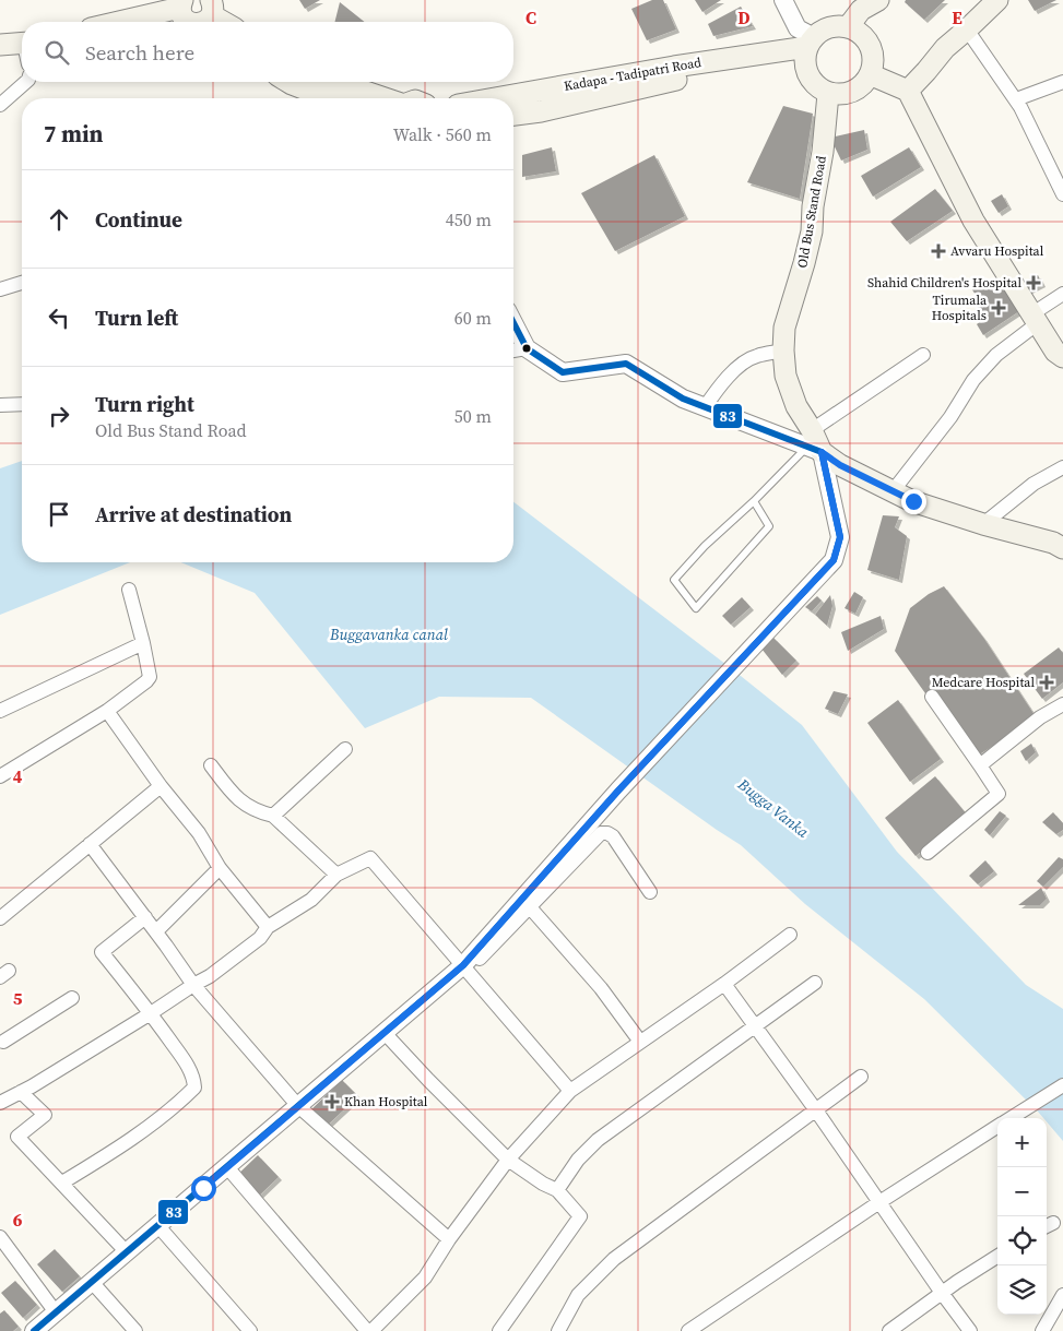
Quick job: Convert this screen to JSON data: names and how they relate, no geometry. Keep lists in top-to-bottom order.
{
  "streets": {
    "main road": ["Kadapa - Tadipatri Road", "Old Bus Stand Road"]
  },
  "crossings": [
    ["Kadapa - Tadipatri Road", "Old Bus Stand Road"]
  ],
  "water": ["Buggavanka canal", "Bugga Vanka"],
  "places": {
    "health": [
      "Avvaru Hospital",
      "Shahid Children's Hospital",
      "Tirumala Hospitals",
      "Medcare Hospital",
      "Khan Hospital"
    ]
  },
  "lines": ["transit line 83"],
  "page": {
    "search": "Search here",
    "heading": ["7 min", "Walk · 560 m"],
    "list": [
      ["Continue", "450 m"],
      ["Turn left", "60 m"],
      ["Turn right", "Old Bus Stand Road", "50 m"],
      "Arrive at destination"
    ],
    "map_buttons": ["+", "−"]
  },
  "grid": {
    "columns": ["C", "D", "E"],
    "rows": ["4", "5", "6"]
  }
}
